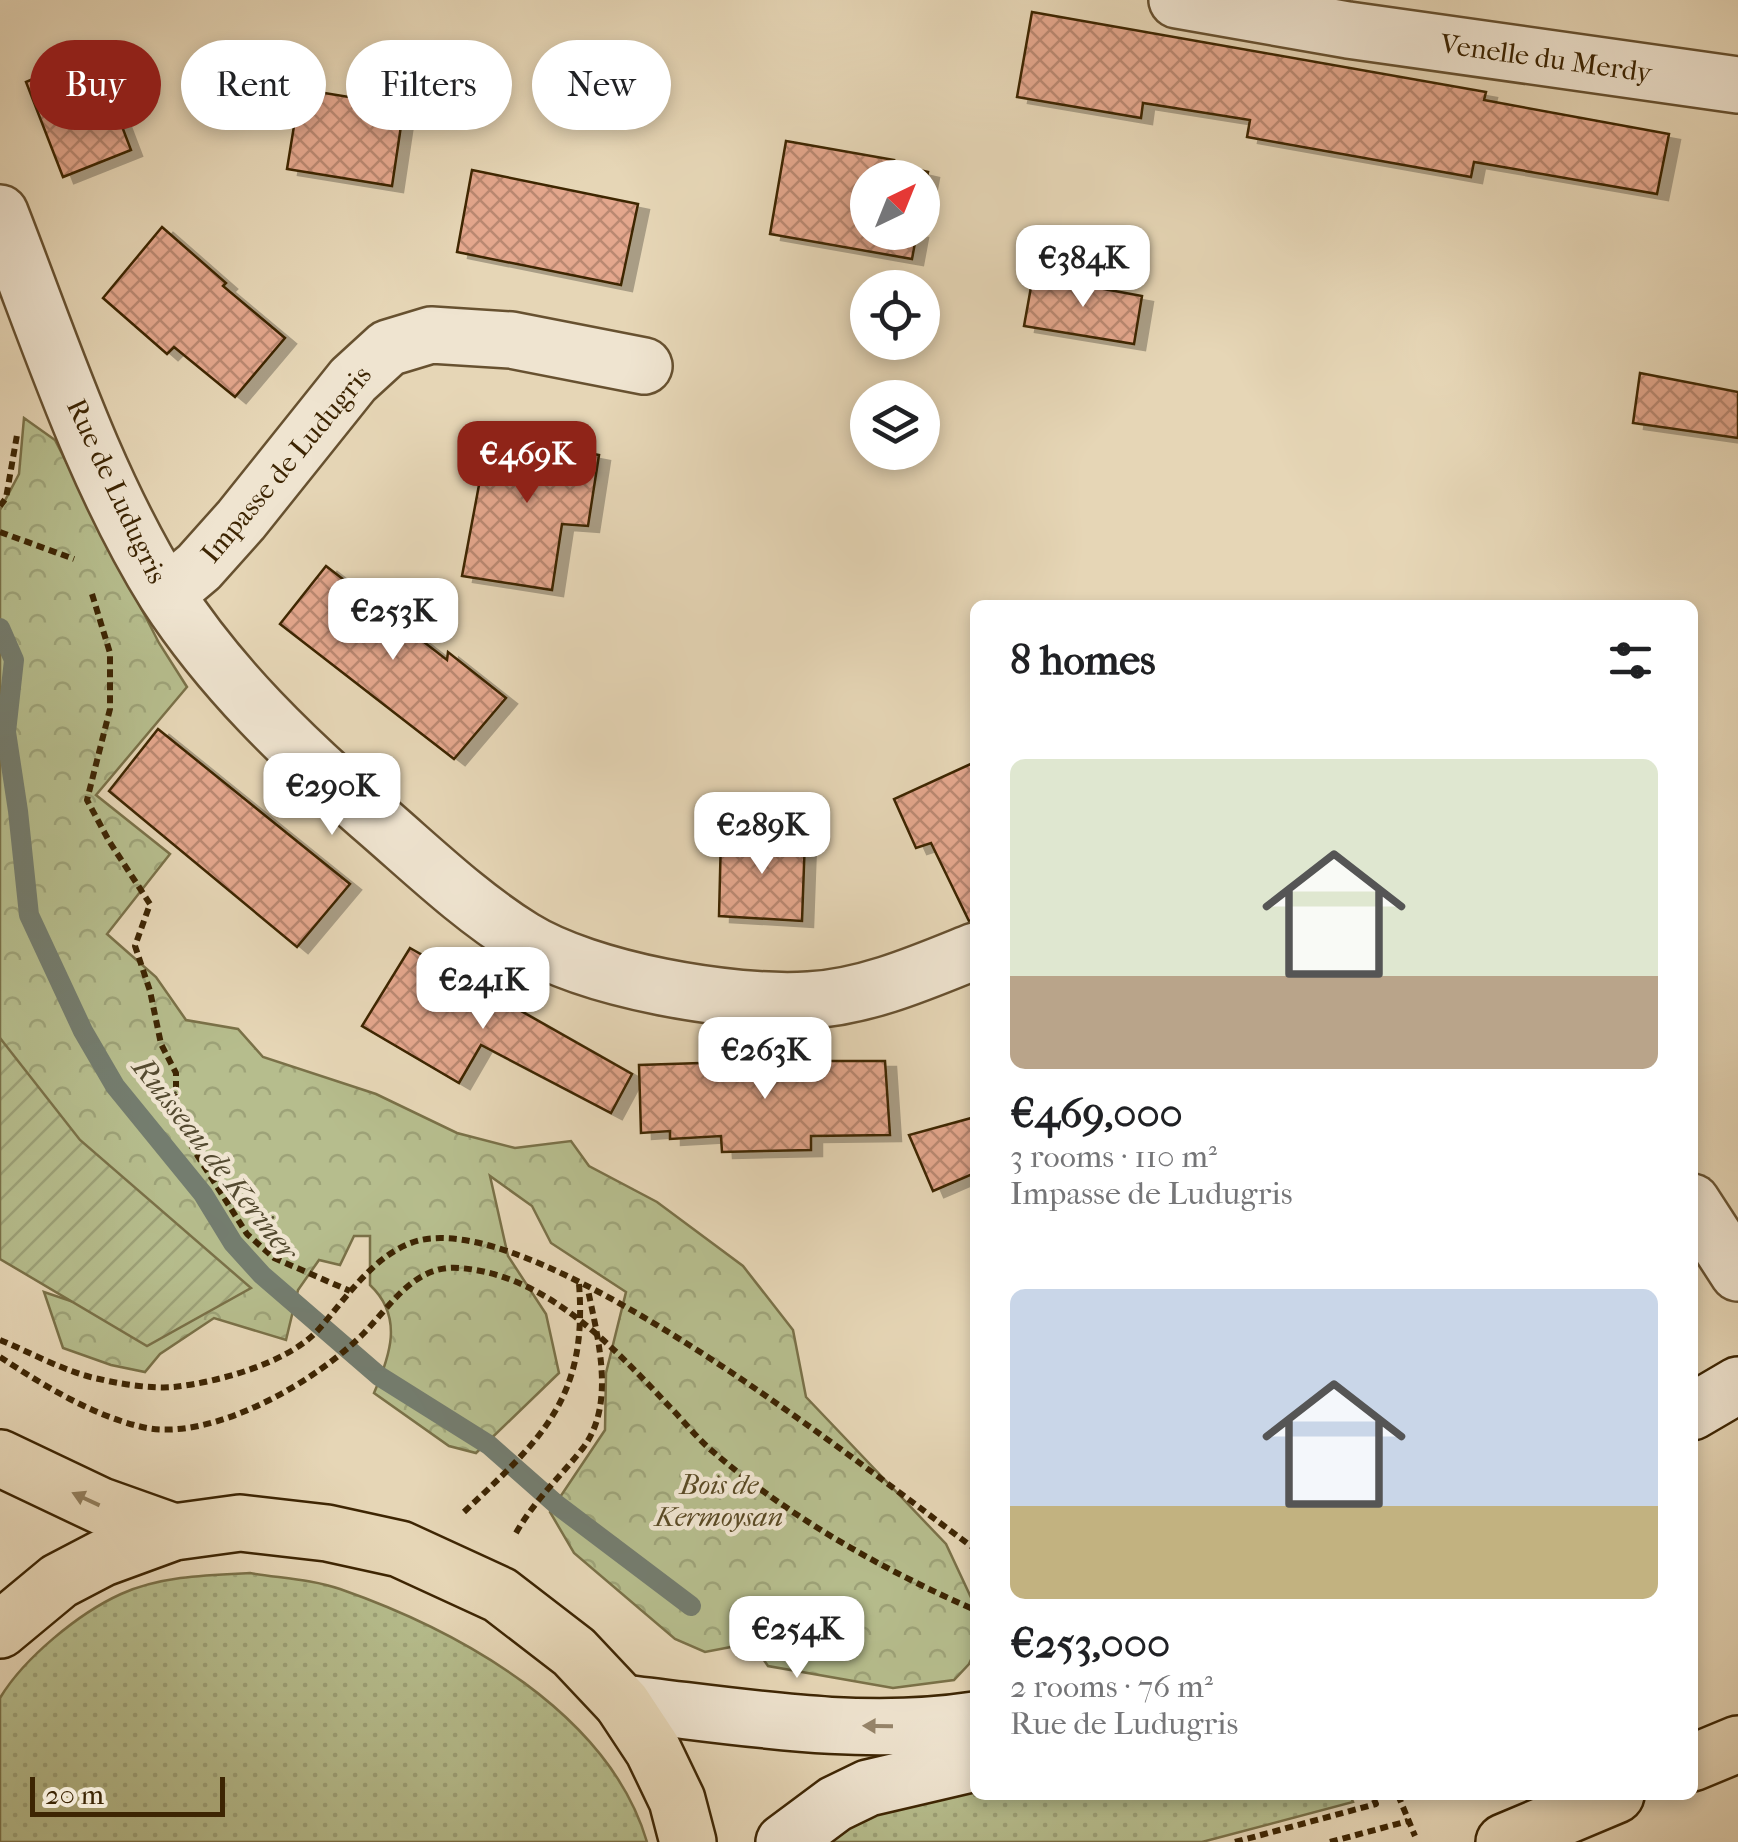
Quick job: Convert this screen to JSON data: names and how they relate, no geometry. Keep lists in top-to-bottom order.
{
  "streets": {
    "street": ["Venelle du Merdy", "Impasse de Ludugris", "Rue de Ludugris"]
  },
  "crossings": [
    ["Impasse de Ludugris", "Rue de Ludugris"]
  ],
  "water": ["Ruisseau de Keriner"],
  "parks": ["Bois de Kermoysan"],
  "scale_bar": "20 m",
  "north": "top right",
  "page": {
    "chip": [
      "Buy",
      "Rent",
      "Filters",
      "New"
    ],
    "price": [
      "€384K",
      "€469K",
      "€253K",
      "€290K",
      "€289K",
      "€241K",
      "€263K",
      "€254K"
    ],
    "heading": "8 homes",
    "list": [
      {
        "name": "€469,000",
        "note": "3 rooms · 110 m² · Impasse de Ludugris"
      },
      {
        "name": "€253,000",
        "note": "2 rooms · 76 m² · Rue de Ludugris"
      }
    ],
    "scale": "20 m"
  }
}
